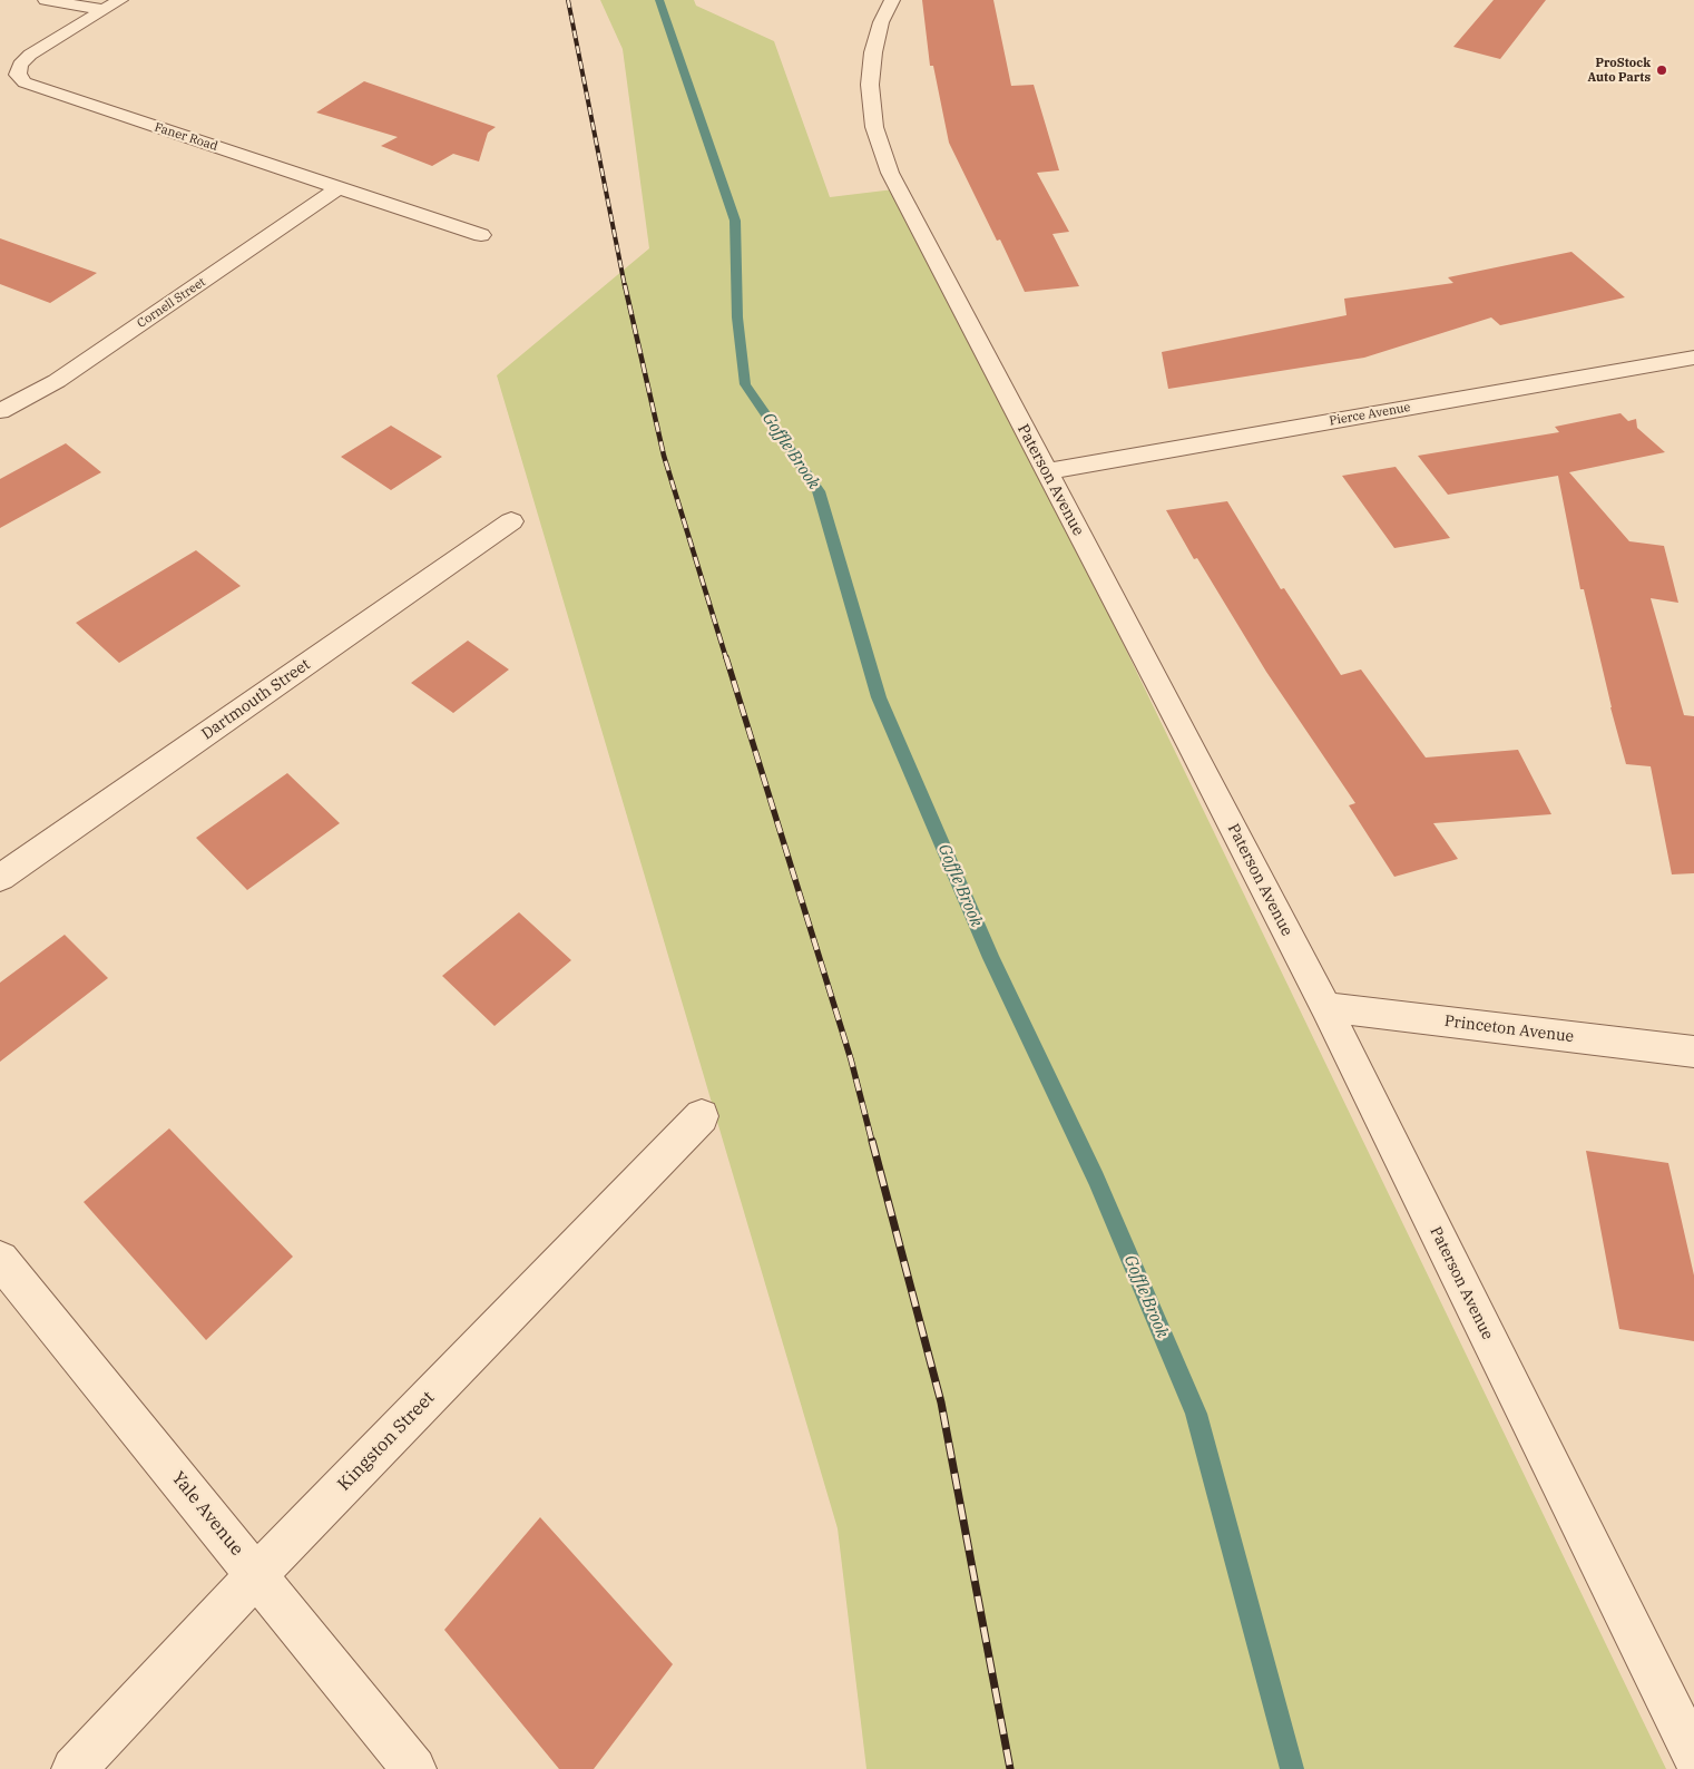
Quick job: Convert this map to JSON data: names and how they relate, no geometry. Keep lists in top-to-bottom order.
{
  "streets": {
    "street": [
      "Faner Road",
      "Cornell Street",
      "Pierce Avenue",
      "Paterson Avenue",
      "Dartmouth Street",
      "Princeton Avenue",
      "Kingston Street",
      "Yale Avenue"
    ]
  },
  "crossings": [
    ["Faner Road", "Cornell Street"],
    ["Pierce Avenue", "Paterson Avenue"],
    ["Paterson Avenue", "Princeton Avenue"],
    ["Kingston Street", "Yale Avenue"]
  ],
  "water": ["Goffle Brook"],
  "places": ["ProStock Auto Parts"]
}
